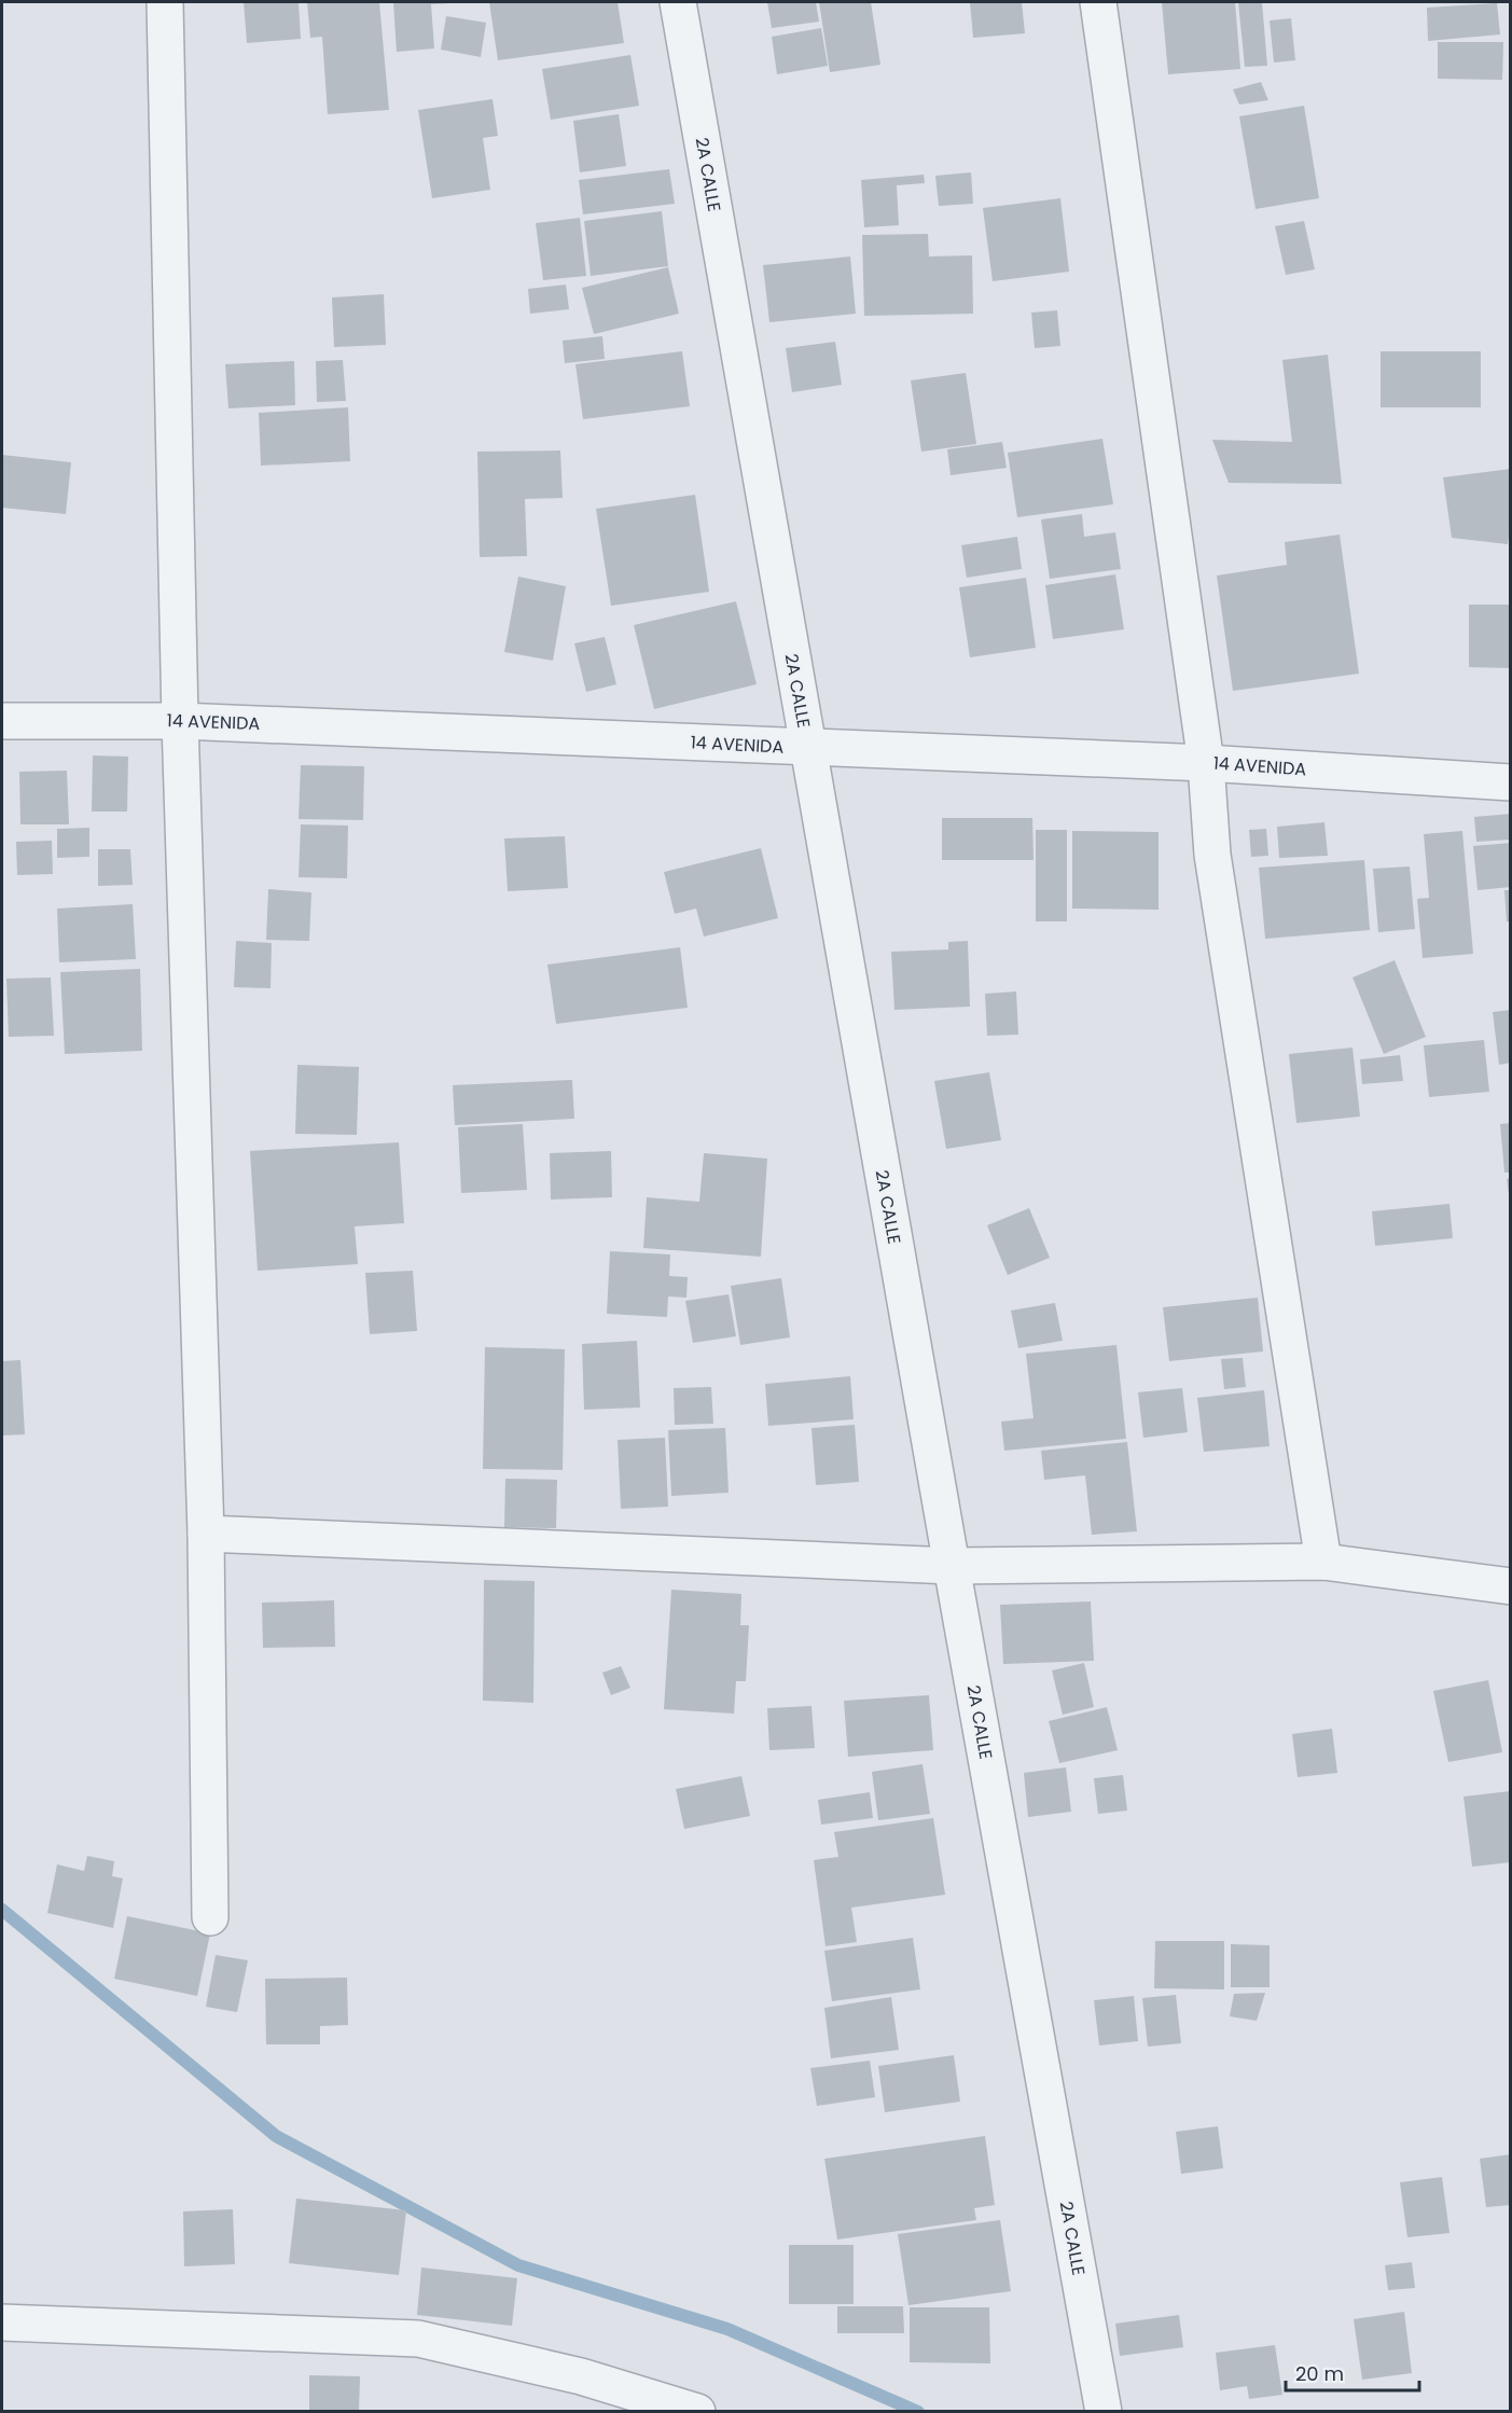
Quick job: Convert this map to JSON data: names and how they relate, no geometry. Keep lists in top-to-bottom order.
{
  "streets": {
    "street": ["2A CALLE", "14 AVENIDA"]
  },
  "crossings": [
    ["2A CALLE", "14 AVENIDA"]
  ],
  "scale_bar": "20 m"
}
